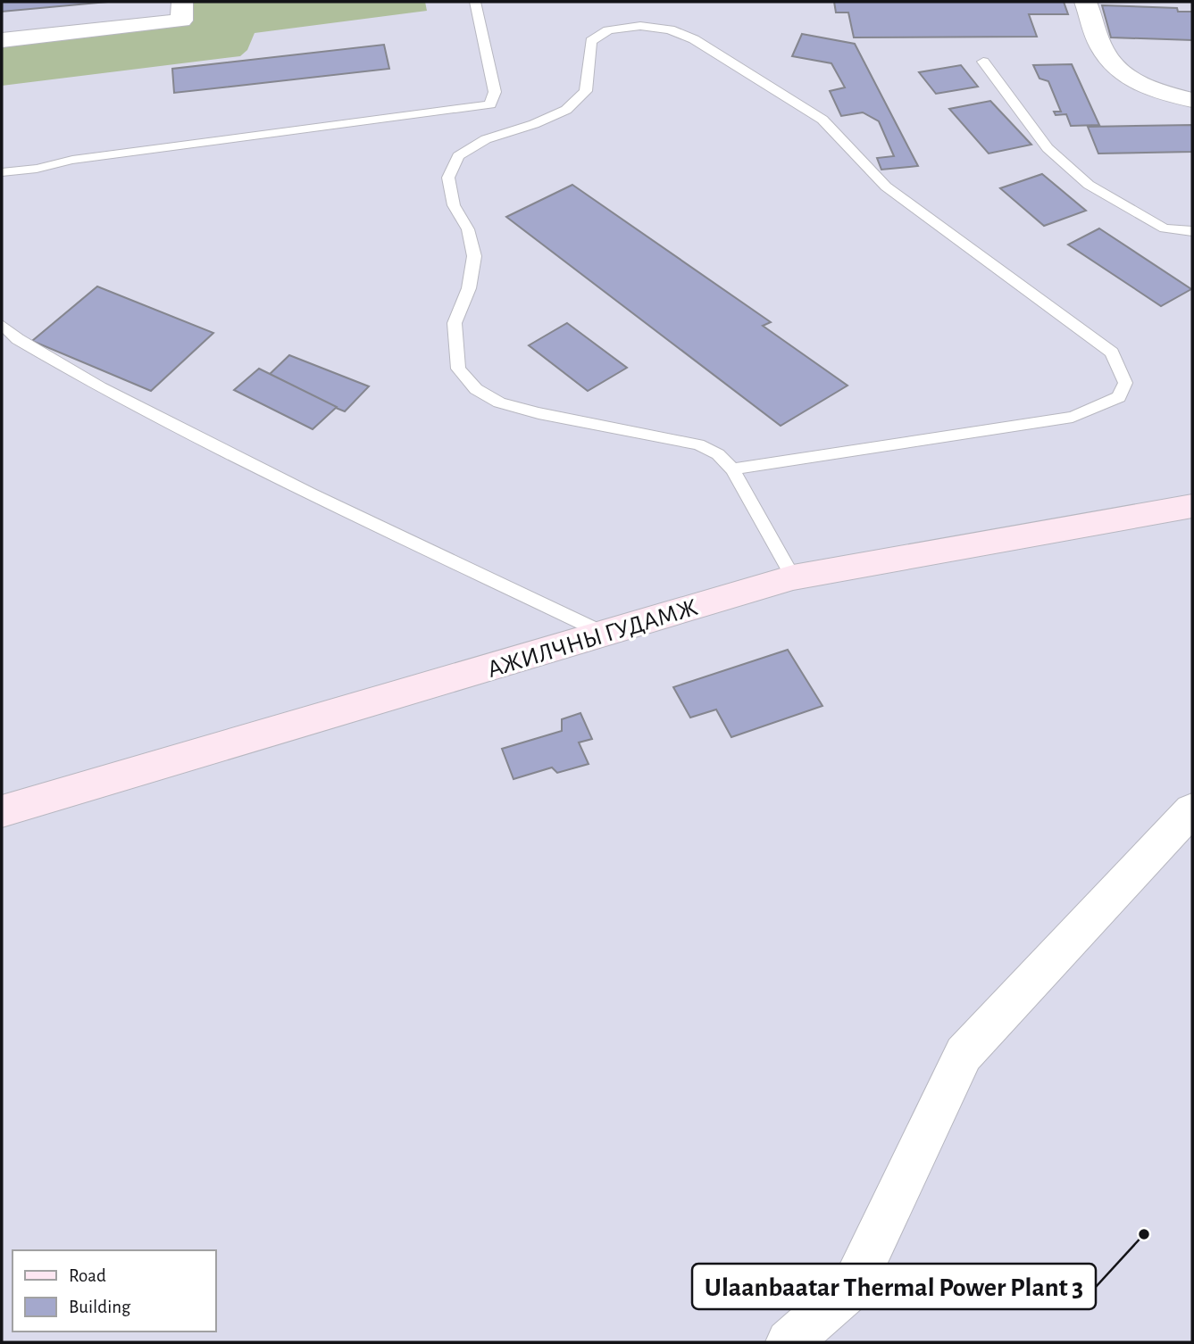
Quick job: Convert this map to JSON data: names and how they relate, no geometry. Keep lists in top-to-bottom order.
{
  "streets": {
    "main road": ["АЖИЛЧНЫ ГУДАМЖ"]
  },
  "places": ["Ulaanbaatar Thermal Power Plant 3"],
  "legend": ["Road", "Building"]
}
